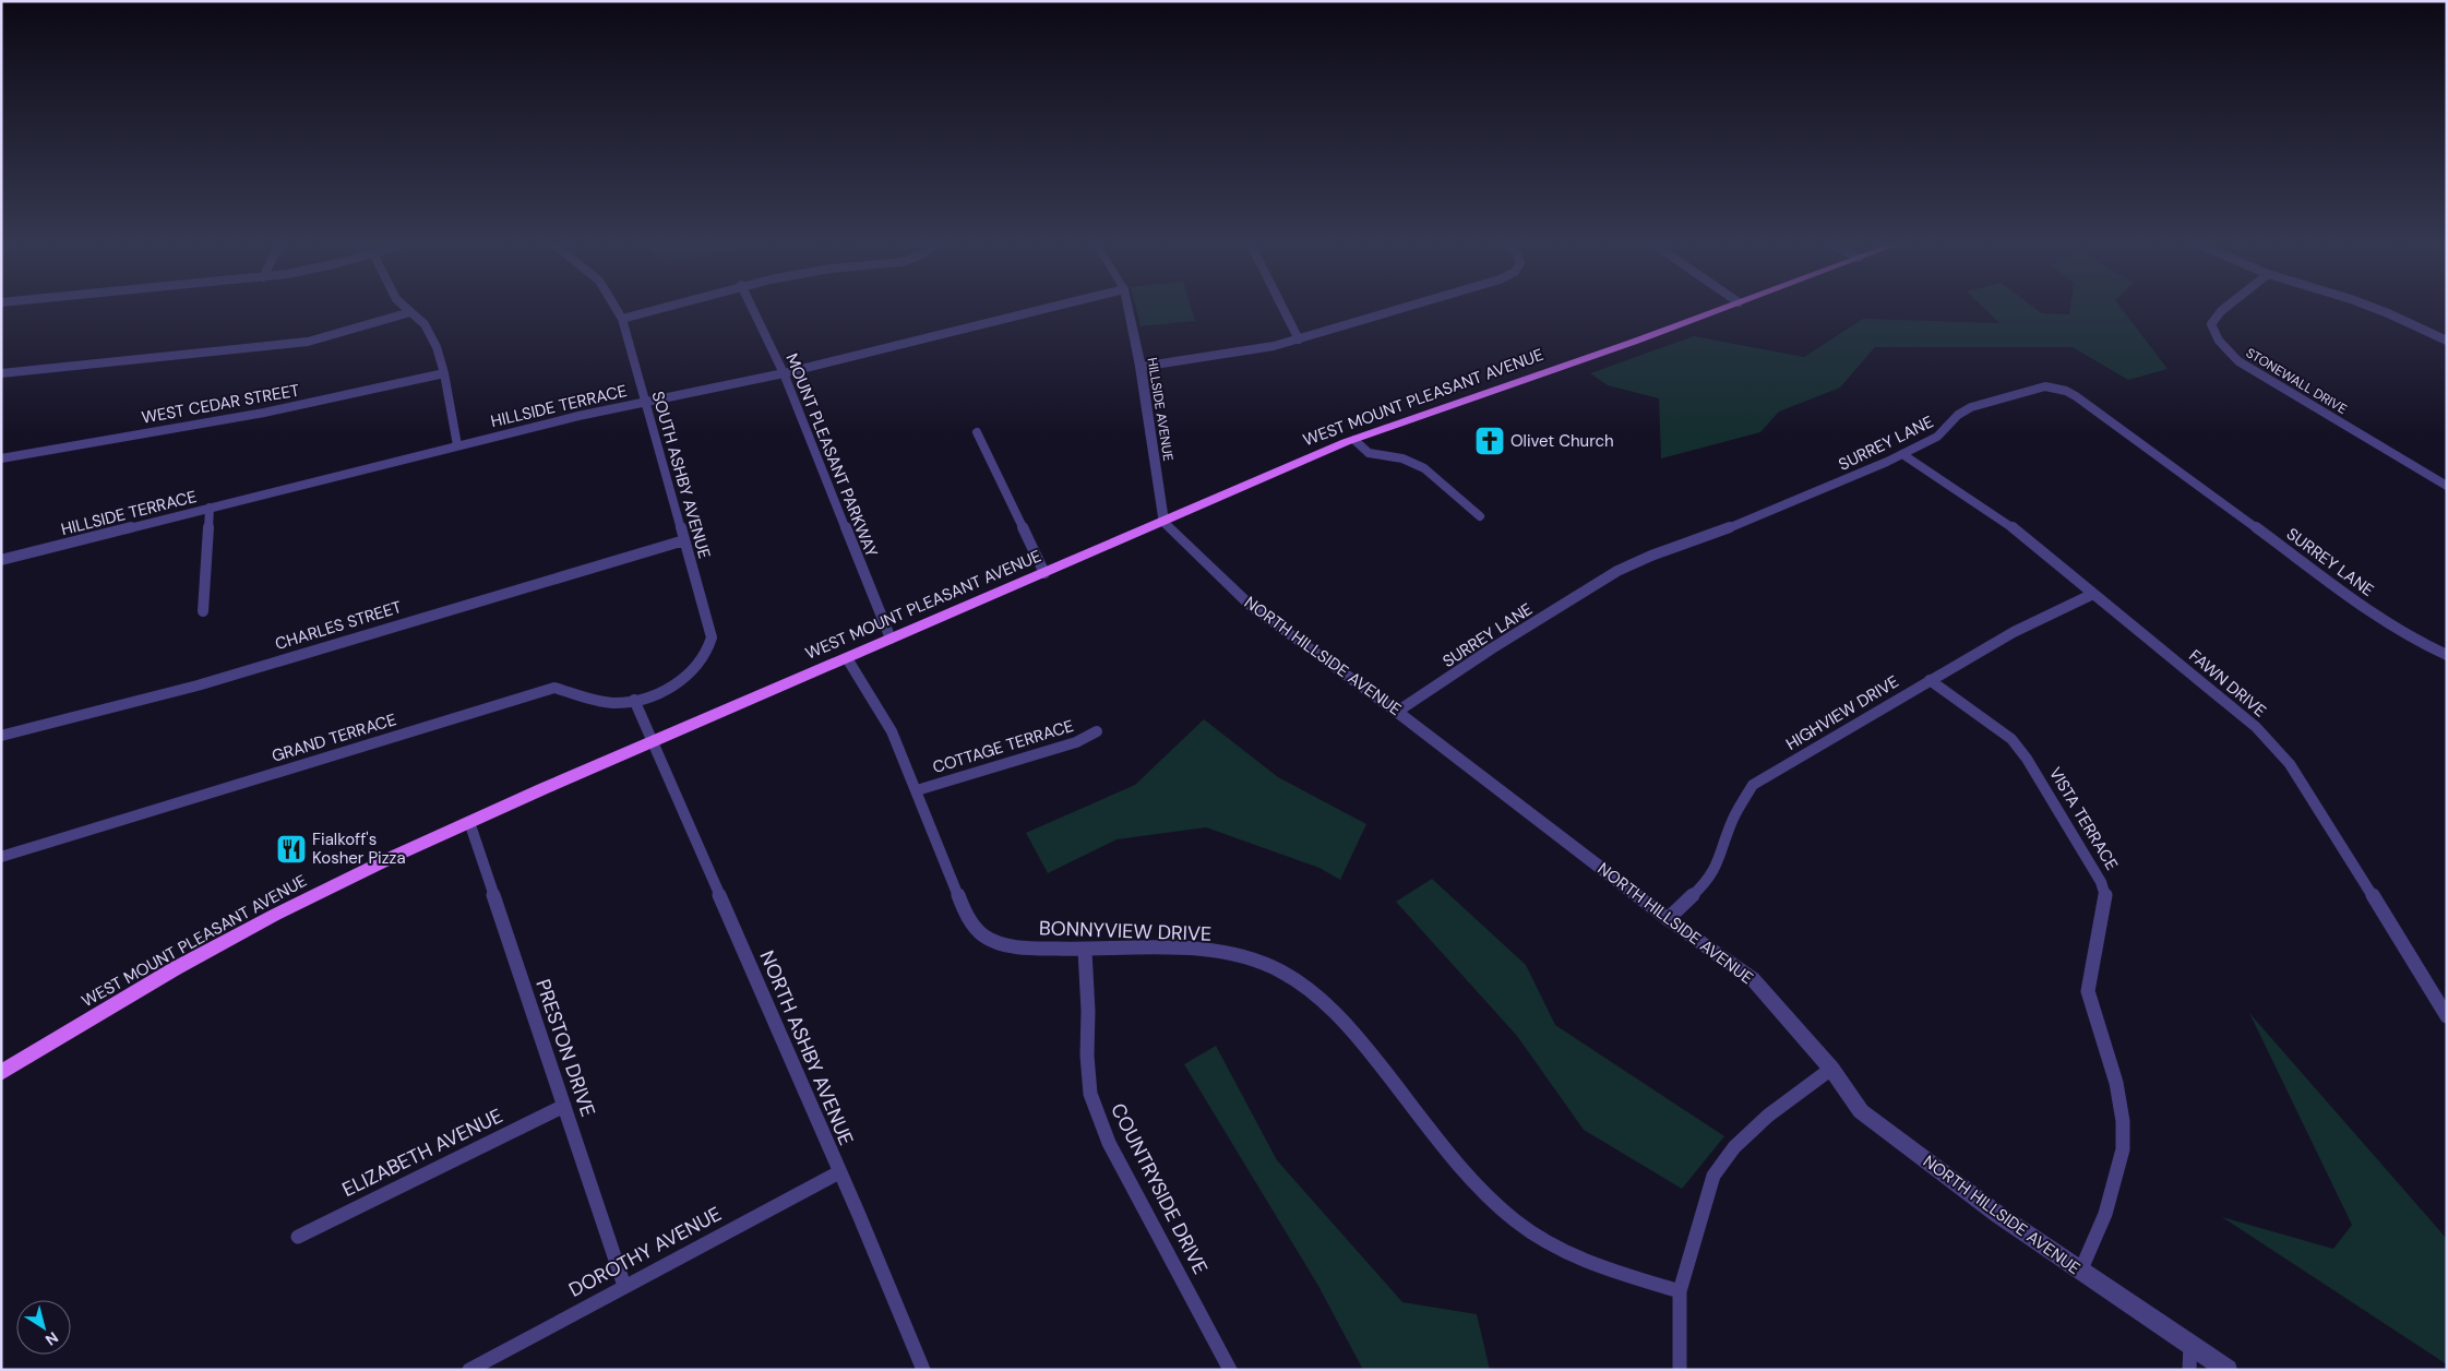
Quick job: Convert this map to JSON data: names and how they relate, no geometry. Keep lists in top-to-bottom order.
{
  "streets": {
    "main road": ["WEST MOUNT PLEASANT AVENUE"],
    "street": [
      "STONEWALL DRIVE",
      "WEST CEDAR STREET",
      "HILLSIDE TERRACE",
      "HILLSIDE AVENUE",
      "SURREY LANE",
      "MOUNT PLEASANT PARKWAY",
      "SOUTH ASHBY AVENUE",
      "CHARLES STREET",
      "NORTH HILLSIDE AVENUE",
      "FAWN DRIVE",
      "HIGHVIEW DRIVE",
      "GRAND TERRACE",
      "COTTAGE TERRACE",
      "VISTA TERRACE",
      "BONNYVIEW DRIVE",
      "PRESTON DRIVE",
      "NORTH ASHBY AVENUE",
      "ELIZABETH AVENUE",
      "COUNTRYSIDE DRIVE",
      "DOROTHY AVENUE"
    ]
  },
  "crossings": [
    ["WEST MOUNT PLEASANT AVENUE", "HILLSIDE AVENUE"],
    ["WEST MOUNT PLEASANT AVENUE", "MOUNT PLEASANT PARKWAY"],
    ["WEST MOUNT PLEASANT AVENUE", "NORTH HILLSIDE AVENUE"],
    ["WEST MOUNT PLEASANT AVENUE", "BONNYVIEW DRIVE"],
    ["WEST MOUNT PLEASANT AVENUE", "PRESTON DRIVE"],
    ["WEST MOUNT PLEASANT AVENUE", "NORTH ASHBY AVENUE"],
    ["HILLSIDE TERRACE", "MOUNT PLEASANT PARKWAY"],
    ["HILLSIDE TERRACE", "SOUTH ASHBY AVENUE"],
    ["HILLSIDE AVENUE", "NORTH HILLSIDE AVENUE"],
    ["SURREY LANE", "NORTH HILLSIDE AVENUE"],
    ["SURREY LANE", "FAWN DRIVE"],
    ["SOUTH ASHBY AVENUE", "CHARLES STREET"],
    ["SOUTH ASHBY AVENUE", "GRAND TERRACE"],
    ["NORTH HILLSIDE AVENUE", "HIGHVIEW DRIVE"],
    ["NORTH HILLSIDE AVENUE", "VISTA TERRACE"],
    ["FAWN DRIVE", "HIGHVIEW DRIVE"],
    ["HIGHVIEW DRIVE", "VISTA TERRACE"],
    ["COTTAGE TERRACE", "BONNYVIEW DRIVE"],
    ["BONNYVIEW DRIVE", "COUNTRYSIDE DRIVE"],
    ["PRESTON DRIVE", "ELIZABETH AVENUE"],
    ["PRESTON DRIVE", "DOROTHY AVENUE"],
    ["NORTH ASHBY AVENUE", "DOROTHY AVENUE"]
  ],
  "places": {
    "church": ["Olivet Church"],
    "restaurant": ["Fialkoff's Kosher Pizza"]
  },
  "north": "bottom right"
}
